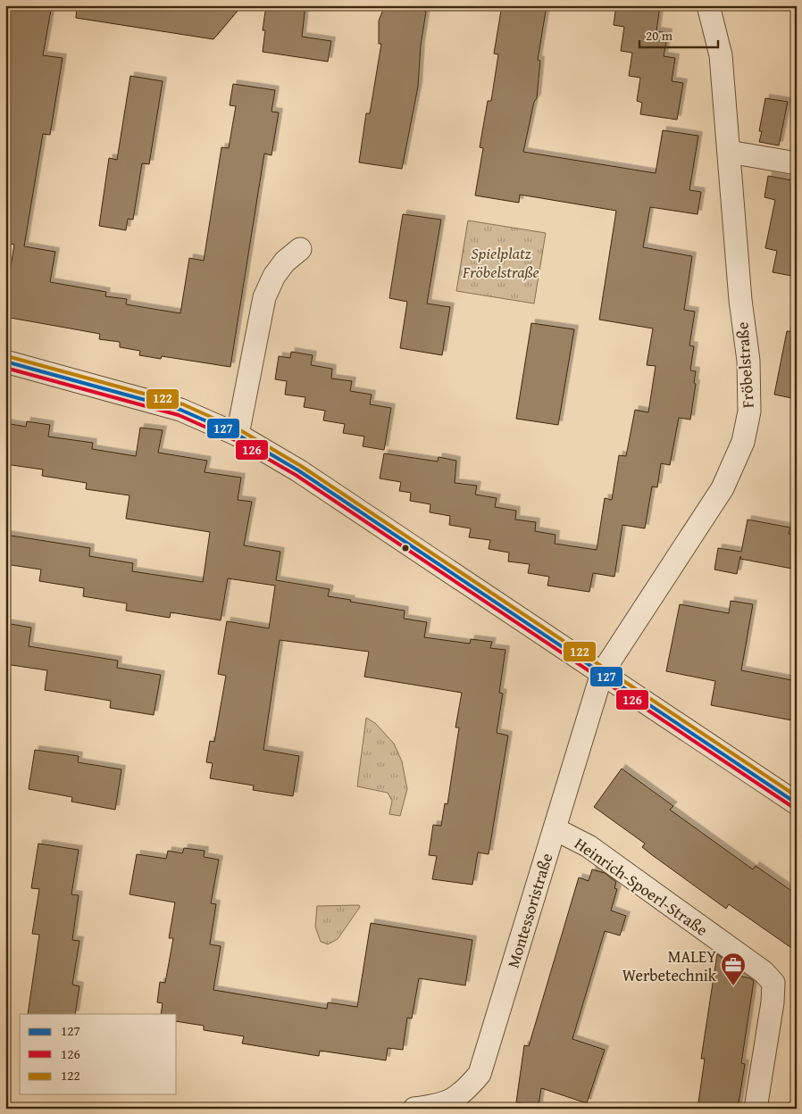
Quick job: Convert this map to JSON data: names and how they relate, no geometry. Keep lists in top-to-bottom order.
{
  "streets": {
    "street": ["Fröbelstraße", "Heinrich-Spoerl-Straße", "Montessoristraße"]
  },
  "crossings": [
    ["Fröbelstraße", "Montessoristraße"],
    ["Heinrich-Spoerl-Straße", "Montessoristraße"]
  ],
  "parks": ["Spielplatz Fröbelstraße"],
  "places": {
    "office": ["MALEY Werbetechnik"]
  },
  "lines": ["transit line 122", "transit line 127", "transit line 126"],
  "legend": ["127", "126", "122"],
  "scale_bar": "20 m"
}
